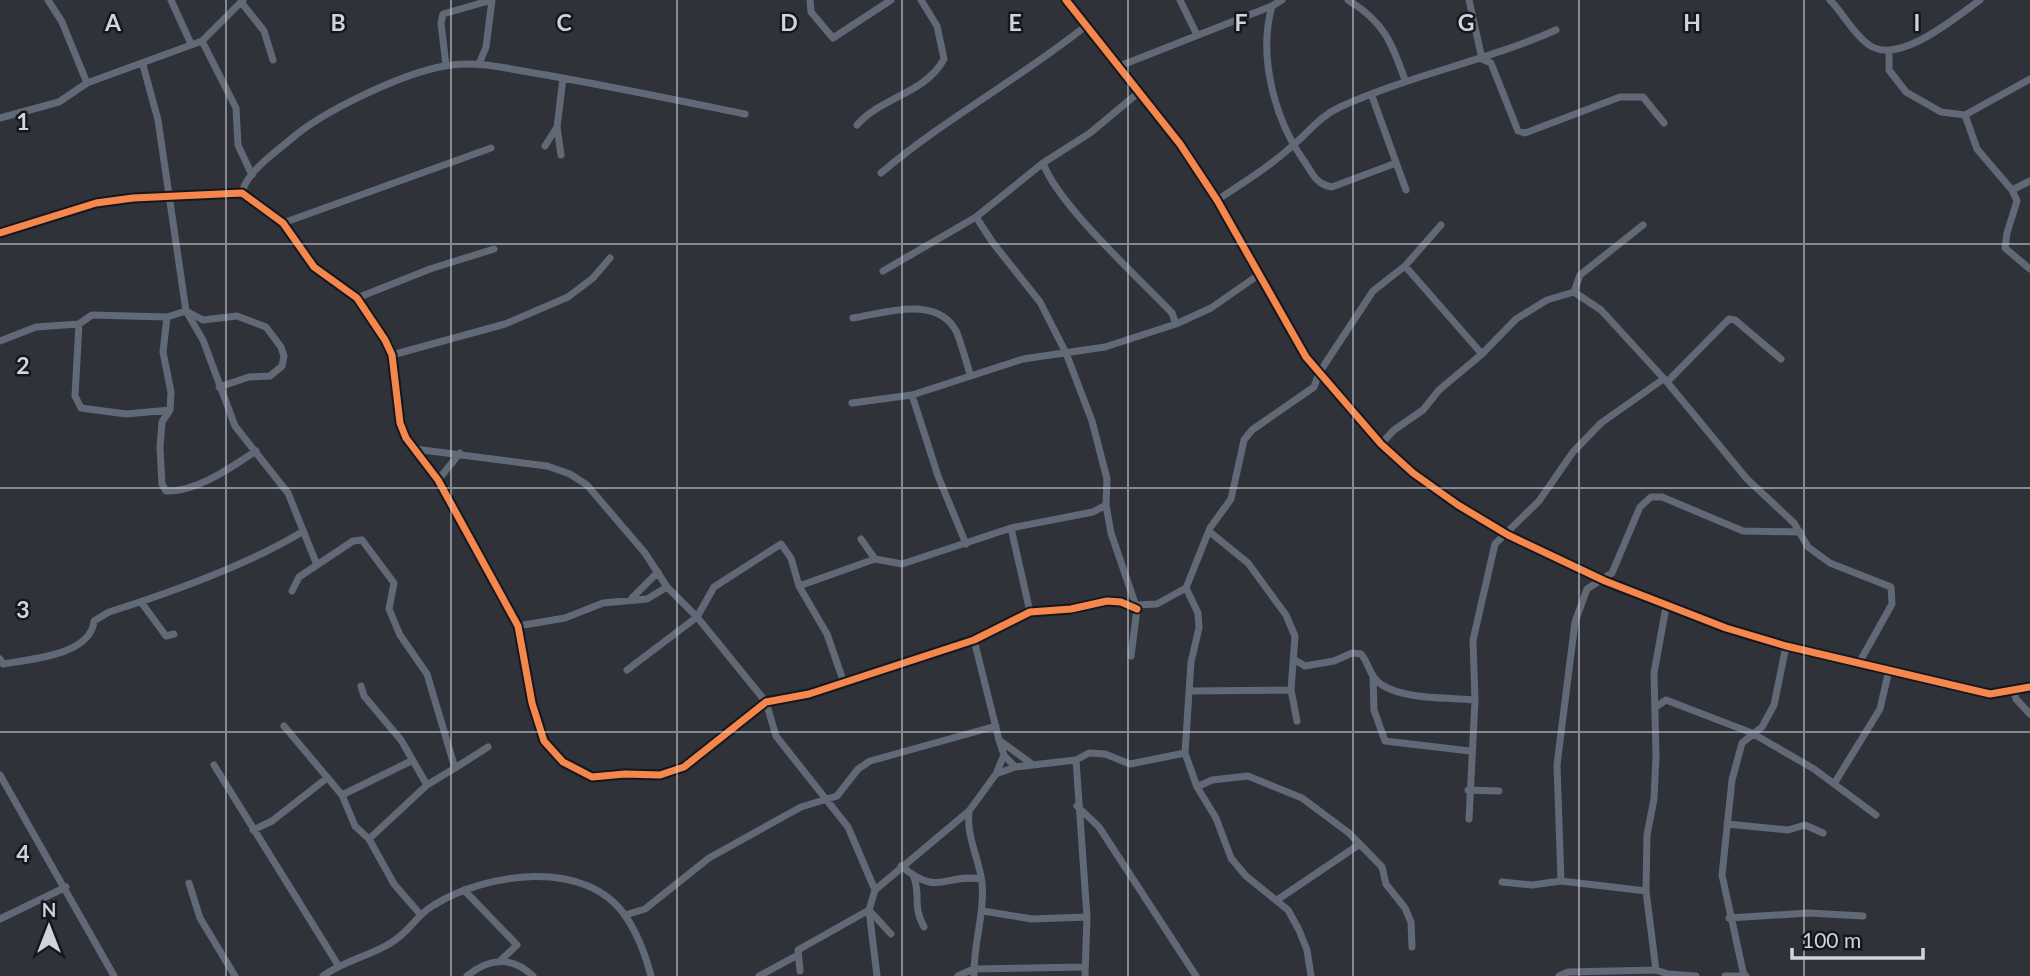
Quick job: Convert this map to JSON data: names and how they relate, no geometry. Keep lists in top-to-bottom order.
{
  "scale_bar": "100 m",
  "north": "top",
  "grid": {
    "columns": [
      "A",
      "B",
      "C",
      "D",
      "E",
      "F",
      "G",
      "H",
      "I"
    ],
    "rows": [
      "1",
      "2",
      "3",
      "4"
    ]
  }
}
